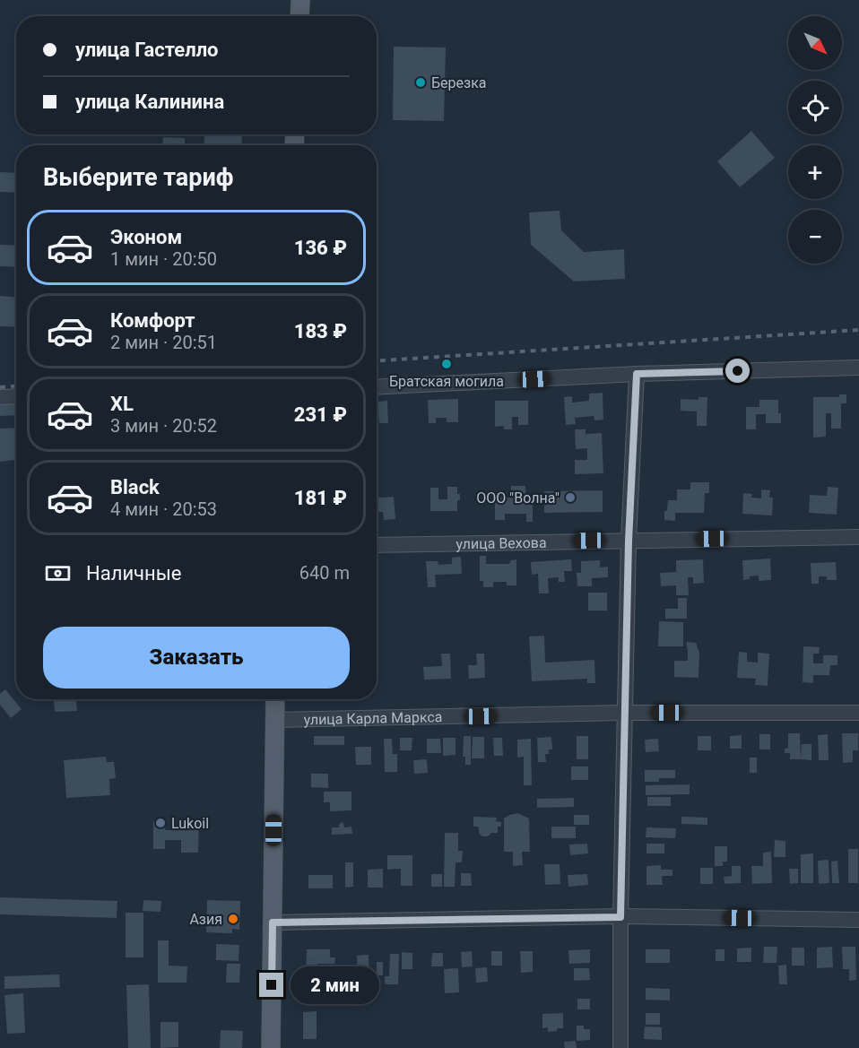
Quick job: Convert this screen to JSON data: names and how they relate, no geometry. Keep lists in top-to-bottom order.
{
  "streets": {
    "street": ["улица Вехова", "улица Карла Маркса"]
  },
  "places": [
    "Березка",
    "Братская могила",
    "ООО \"Волна\"",
    "Lukoil",
    "Азия"
  ],
  "north": "bottom right",
  "page": {
    "map_buttons": ["+", "−"],
    "banner": ["улица Гастелло", "улица Калинина"],
    "heading": "Выберите тариф",
    "list": [
      {
        "name": "Эконом",
        "note": "1 мин · 20:50",
        "value": "136 ₽"
      },
      {
        "name": "Комфорт",
        "note": "2 мин · 20:51",
        "value": "183 ₽"
      },
      {
        "name": "XL",
        "note": "3 мин · 20:52",
        "value": "231 ₽"
      },
      {
        "name": "Black",
        "note": "4 мин · 20:53",
        "value": "181 ₽"
      }
    ],
    "pay": ["Наличные", "640 m"],
    "buttons": "Заказать",
    "bubble": "2 мин"
  }
}
